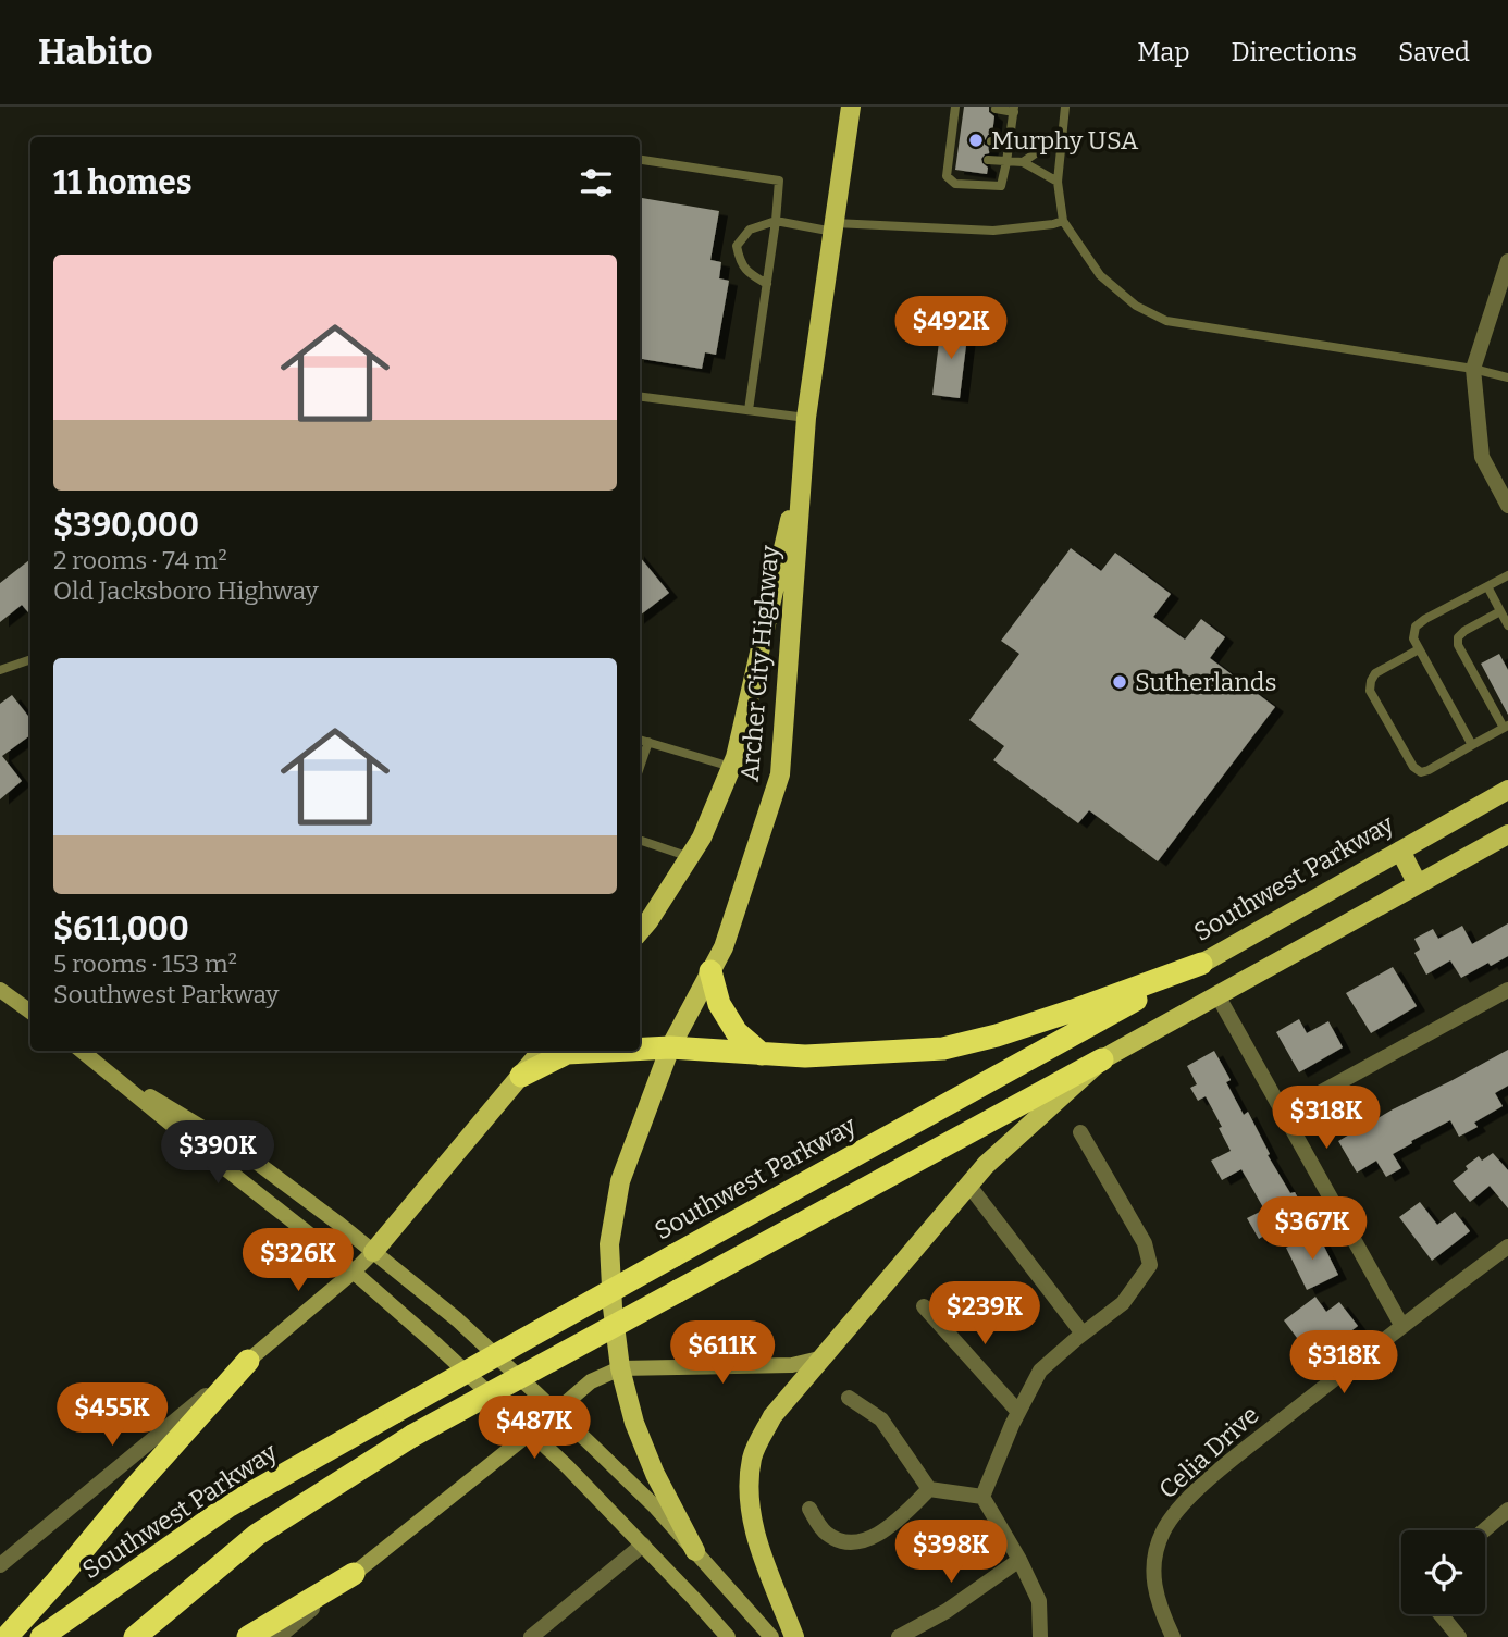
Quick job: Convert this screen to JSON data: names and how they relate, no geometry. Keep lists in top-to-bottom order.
{
  "streets": {
    "highway": ["Southwest Parkway"],
    "main road": ["Archer City Highway"],
    "street": ["Celia Drive"]
  },
  "places": ["Murphy USA", "Sutherlands"],
  "page": {
    "header": "Habito",
    "nav": ["Map", "Directions", "Saved"],
    "heading": "11 homes",
    "list": [
      {
        "name": "$390,000",
        "note": "2 rooms · 74 m² · Old Jacksboro Highway"
      },
      {
        "name": "$611,000",
        "note": "5 rooms · 153 m² · Southwest Parkway"
      }
    ],
    "price": [
      "$492K",
      "$318K",
      "$390K",
      "$367K",
      "$326K",
      "$239K",
      "$611K",
      "$318K",
      "$455K",
      "$487K",
      "$398K"
    ]
  }
}
